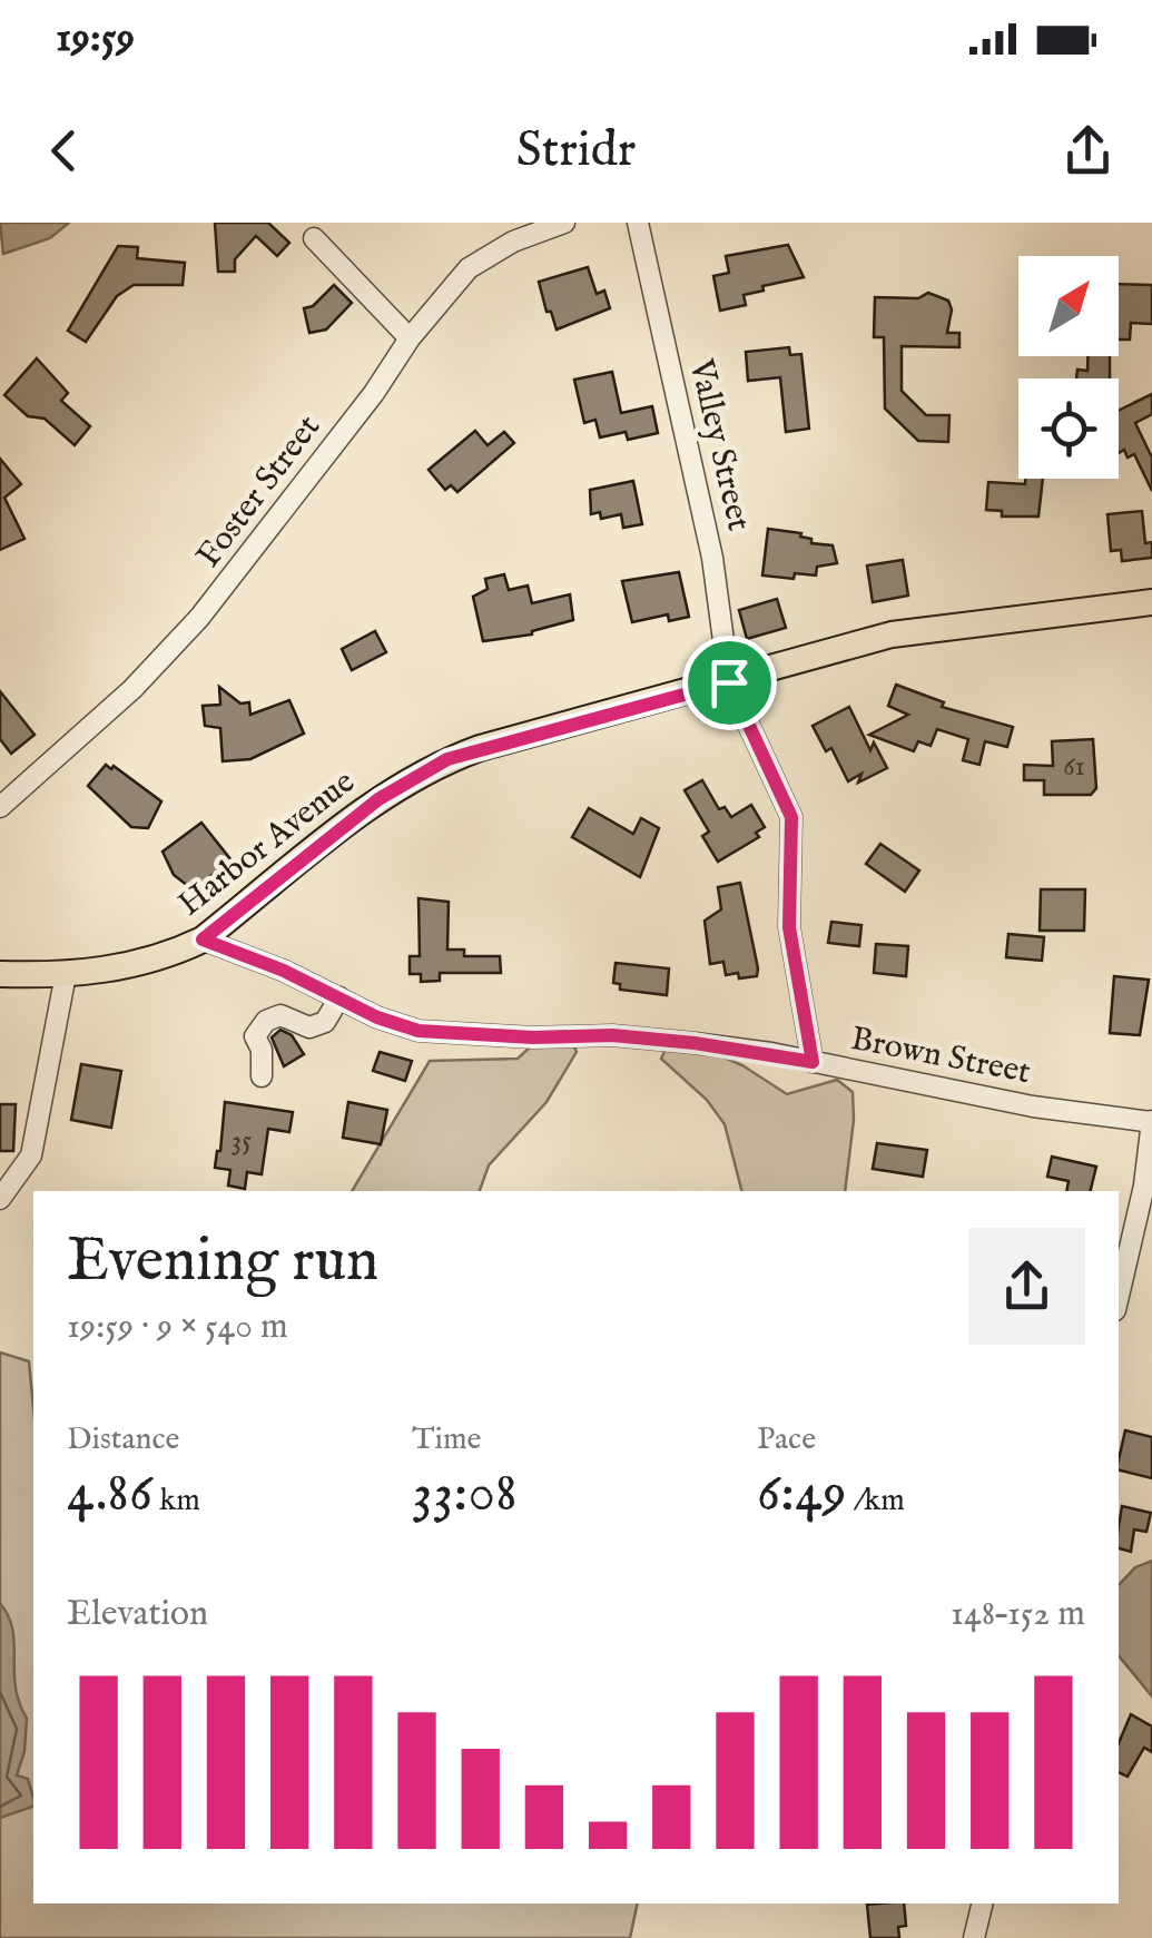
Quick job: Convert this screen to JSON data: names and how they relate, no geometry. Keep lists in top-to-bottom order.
{
  "streets": {
    "main road": ["Harbor Avenue"],
    "street": ["Valley Street", "Foster Street", "Brown Street"]
  },
  "crossings": [
    ["Valley Street", "Harbor Avenue"],
    ["Valley Street", "Brown Street"],
    ["Harbor Avenue", "Brown Street"]
  ],
  "house_numbers": ["61", "35"],
  "north": "top right",
  "page": {
    "status": "19:59",
    "header": "Stridr",
    "heading": ["Evening run", "19:59 · 9 × 540 m"],
    "stats": [
      ["Distance", "4.86 km"],
      ["Time", "33:08"],
      ["Pace", "6:49 /km"]
    ],
    "chart": ["Elevation", "148–152 m"]
  }
}
